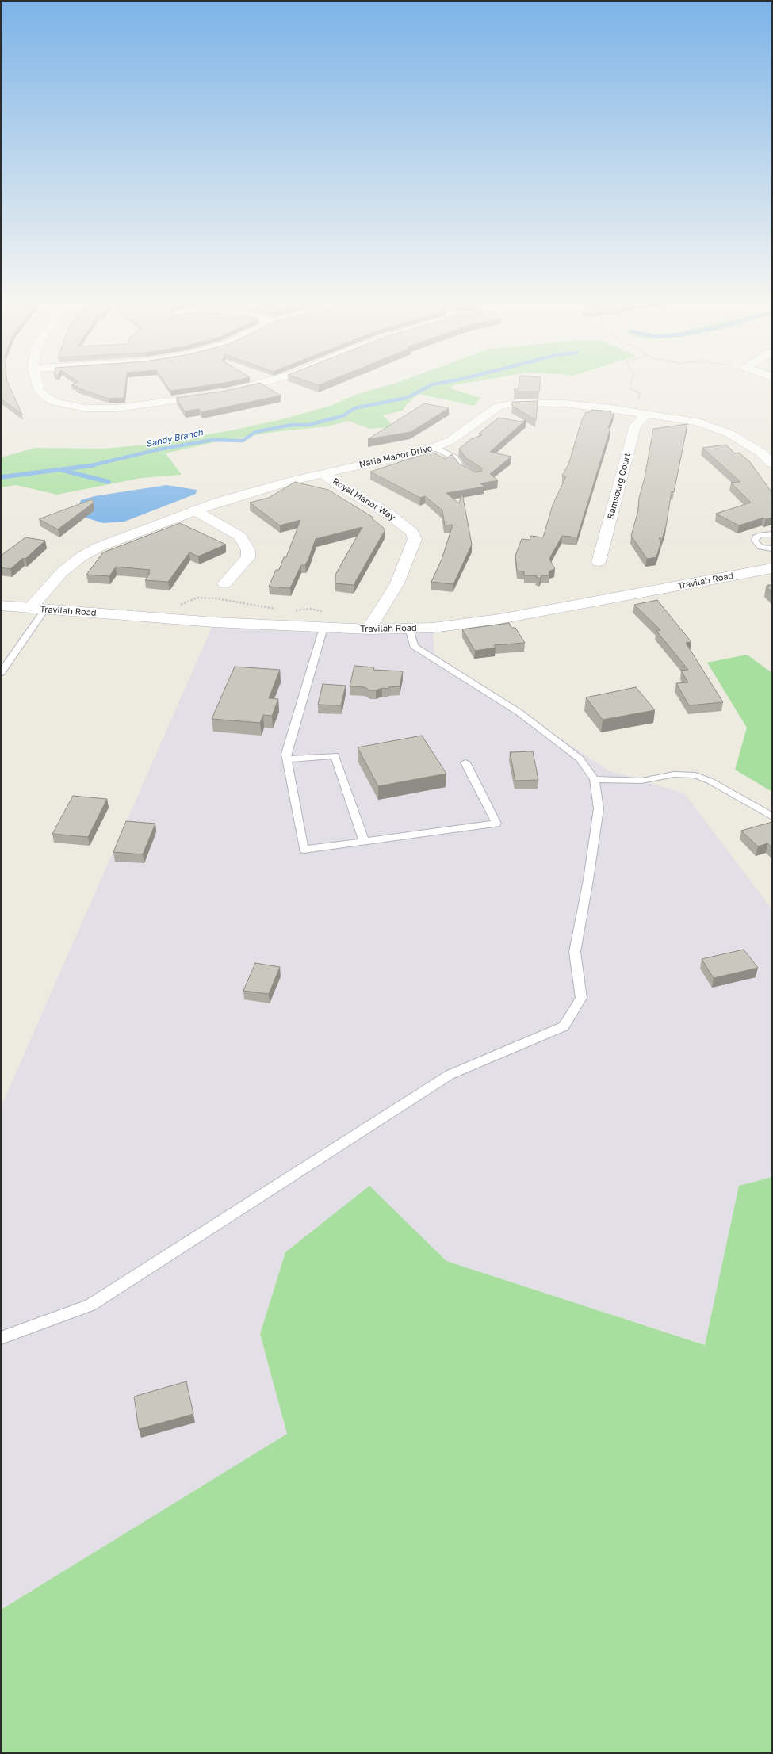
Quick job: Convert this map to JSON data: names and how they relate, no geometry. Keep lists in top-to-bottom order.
{
  "streets": {
    "main road": ["Travilah Road"],
    "street": ["Natia Manor Drive", "Ramsburg Court", "Royal Manor Way"]
  },
  "crossings": [
    ["Natia Manor Drive", "Ramsburg Court"],
    ["Natia Manor Drive", "Royal Manor Way"],
    ["Natia Manor Drive", "Travilah Road"],
    ["Royal Manor Way", "Travilah Road"]
  ],
  "water": ["Sandy Branch"]
}
